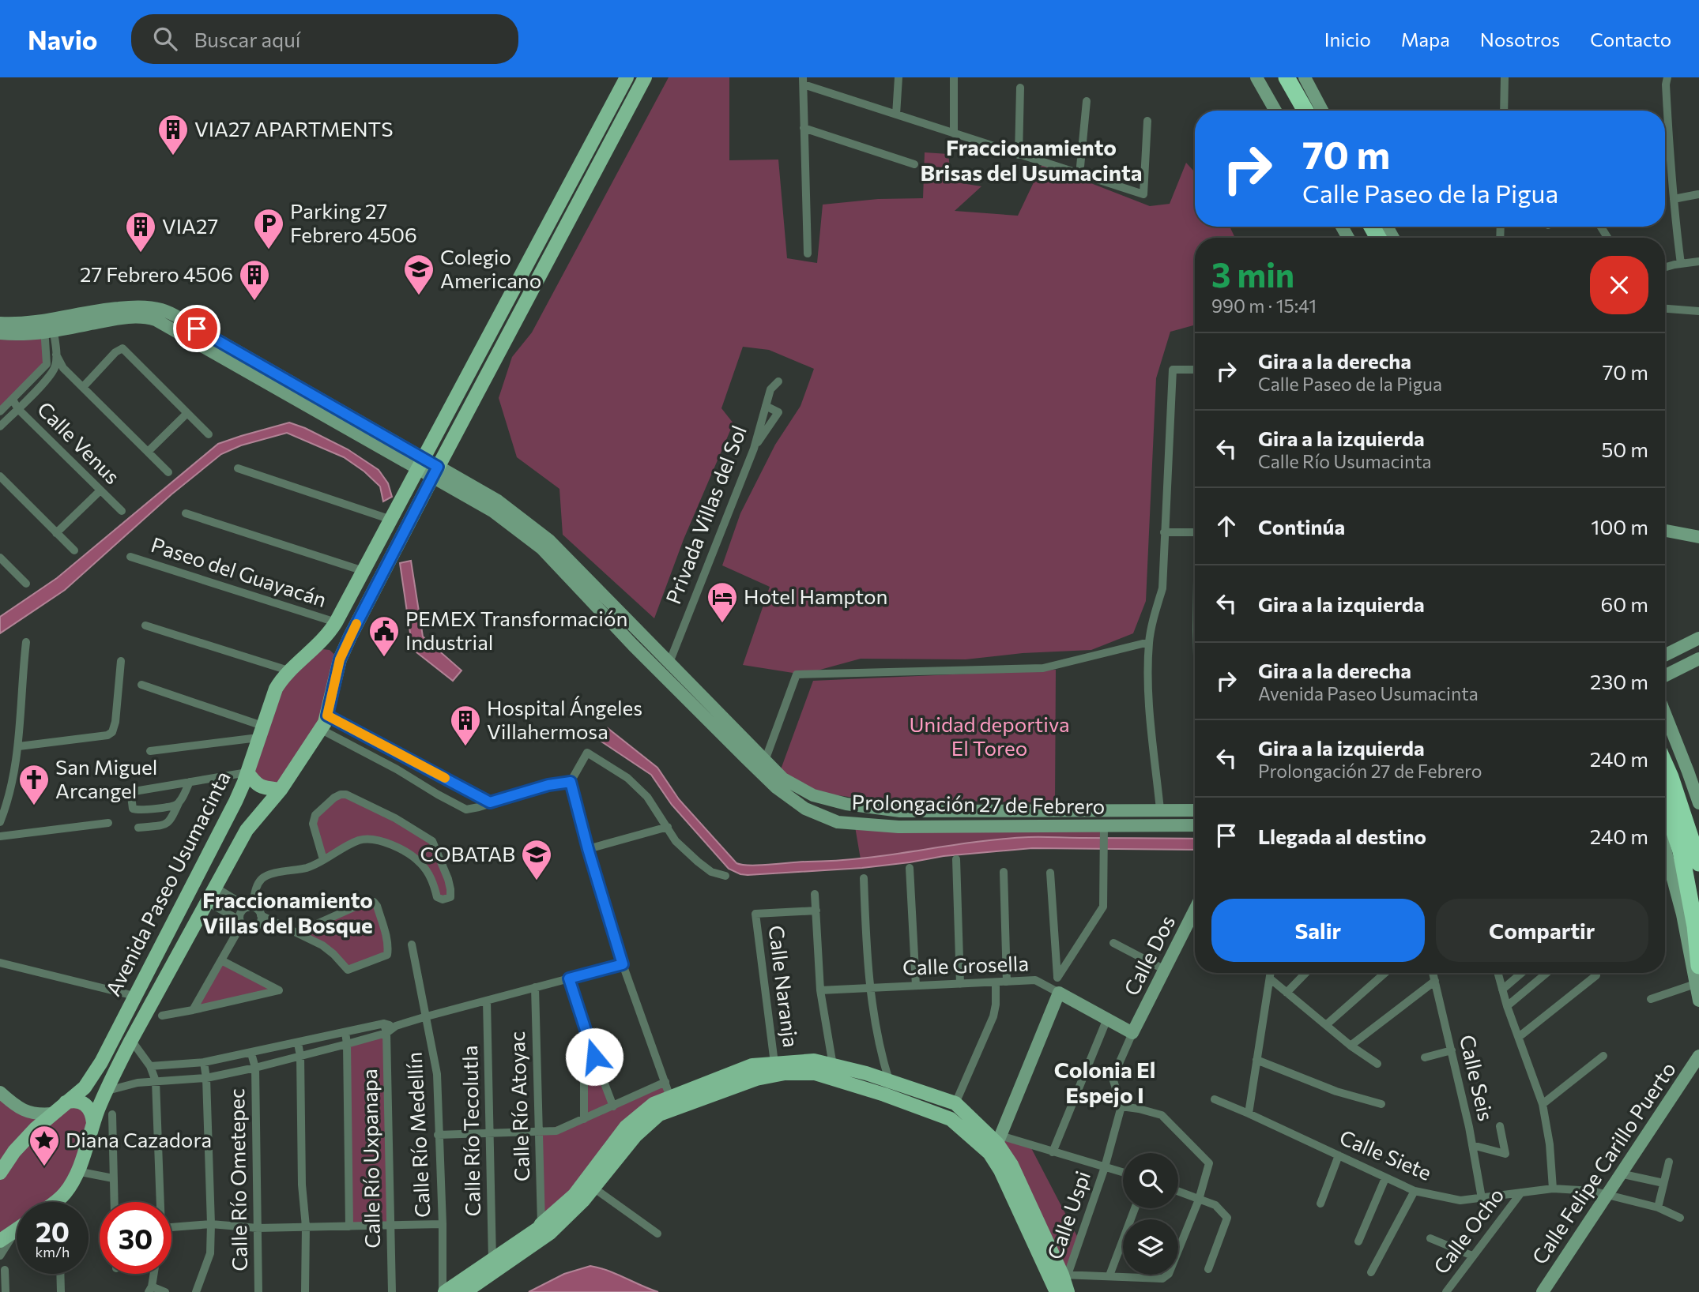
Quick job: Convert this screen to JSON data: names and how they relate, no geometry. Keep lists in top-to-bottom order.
{
  "streets": {
    "main road": [
      "Prolongación 27 de Febrero",
      "Avenida Paseo Usumacinta",
      "Calle Dos",
      "Calle Grosella",
      "Calle Felipe Carillo Puerto"
    ],
    "street": [
      "Calle Venus",
      "Privada Villas del Sol",
      "Paseo del Guayacán",
      "Calle Naranja",
      "Calle Seis",
      "Calle Río Atoyac",
      "Calle Río Tecolutla",
      "Calle Río Medellín",
      "Calle Siete",
      "Calle Río Uxpanapa",
      "Calle Río Ometepec",
      "Calle Uspi",
      "Calle Ocho"
    ]
  },
  "crossings": [
    ["Privada Villas del Sol", "Prolongación 27 de Febrero"],
    ["Paseo del Guayacán", "Avenida Paseo Usumacinta"],
    ["Prolongación 27 de Febrero", "Avenida Paseo Usumacinta"],
    ["Calle Dos", "Calle Grosella"],
    ["Calle Seis", "Calle Siete"],
    ["Calle Siete", "Calle Felipe Carillo Puerto"],
    ["Calle Siete", "Calle Ocho"]
  ],
  "districts": ["Fraccionamiento Brisas del Usumacinta", "Fraccionamiento Villas del Bosque", "Colonia El Espejo I"],
  "parks": ["Unidad deportiva El Toreo"],
  "places": {
    "building": [
      "VIA27 APARTMENTS",
      "VIA27",
      "27 Febrero 4506",
      "Hospital Ángeles Villahermosa"
    ],
    "parking": ["Parking 27 Febrero 4506"],
    "school or university": ["Colegio Americano", "COBATAB"],
    "hotel": ["Hotel Hampton"],
    "public building": ["PEMEX Transformación Industrial"],
    "church": ["San Miguel Arcangel"],
    "place": ["Diana Cazadora"]
  },
  "page": {
    "header": "Navio",
    "search": "Buscar aquí",
    "nav": [
      "Inicio",
      "Mapa",
      "Nosotros",
      "Contacto"
    ],
    "turn": ["70 m", "Calle Paseo de la Pigua"],
    "heading": ["3 min", "990 m · 15:41"],
    "list": [
      {
        "name": "Gira a la derecha",
        "note": "Calle Paseo de la Pigua",
        "value": "70 m"
      },
      {
        "name": "Gira a la izquierda",
        "note": "Calle Río Usumacinta",
        "value": "50 m"
      },
      {
        "name": "Continúa",
        "value": "100 m"
      },
      {
        "name": "Gira a la izquierda",
        "value": "60 m"
      },
      {
        "name": "Gira a la derecha",
        "note": "Avenida Paseo Usumacinta",
        "value": "230 m"
      },
      {
        "name": "Gira a la izquierda",
        "note": "Prolongación 27 de Febrero",
        "value": "240 m"
      },
      {
        "name": "Llegada al destino",
        "value": "240 m"
      }
    ],
    "buttons": ["Salir", "Compartir"],
    "speed": "20 km/h",
    "limit": "30"
  }
}
